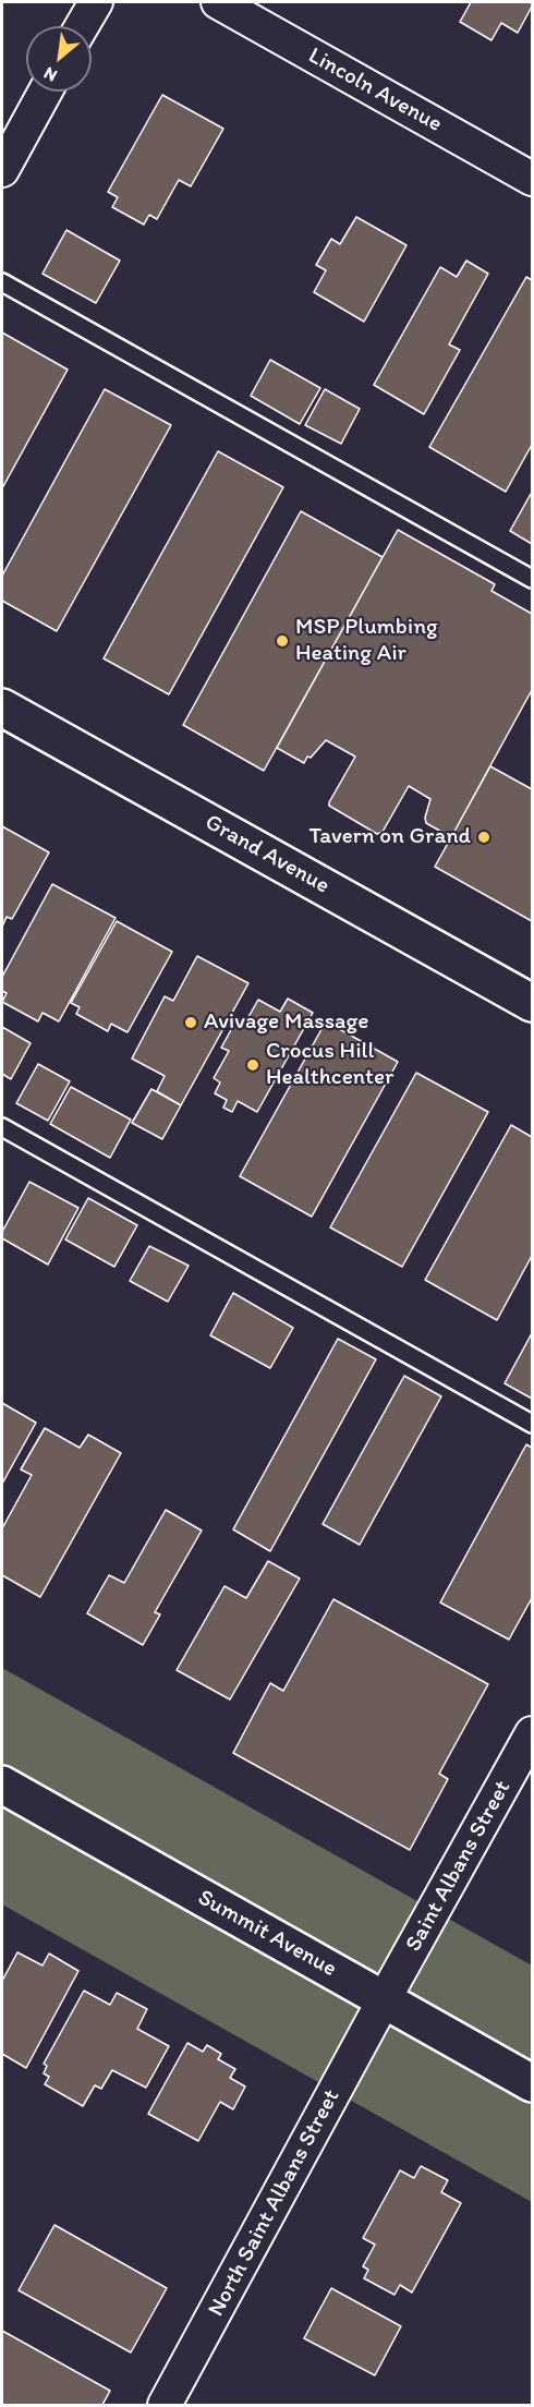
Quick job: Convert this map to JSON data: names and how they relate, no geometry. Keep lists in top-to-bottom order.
{
  "streets": {
    "street": [
      "Lincoln Avenue",
      "Grand Avenue",
      "Saint Albans Street",
      "Summit Avenue",
      "North Saint Albans Street"
    ]
  },
  "crossings": [
    ["Saint Albans Street", "Summit Avenue"],
    ["Saint Albans Street", "North Saint Albans Street"],
    ["Summit Avenue", "North Saint Albans Street"]
  ],
  "places": [
    "MSP Plumbing Heating Air",
    "Tavern on Grand",
    "Avivage Massage",
    "Crocus Hill Healthcenter"
  ],
  "north": "bottom left"
}
